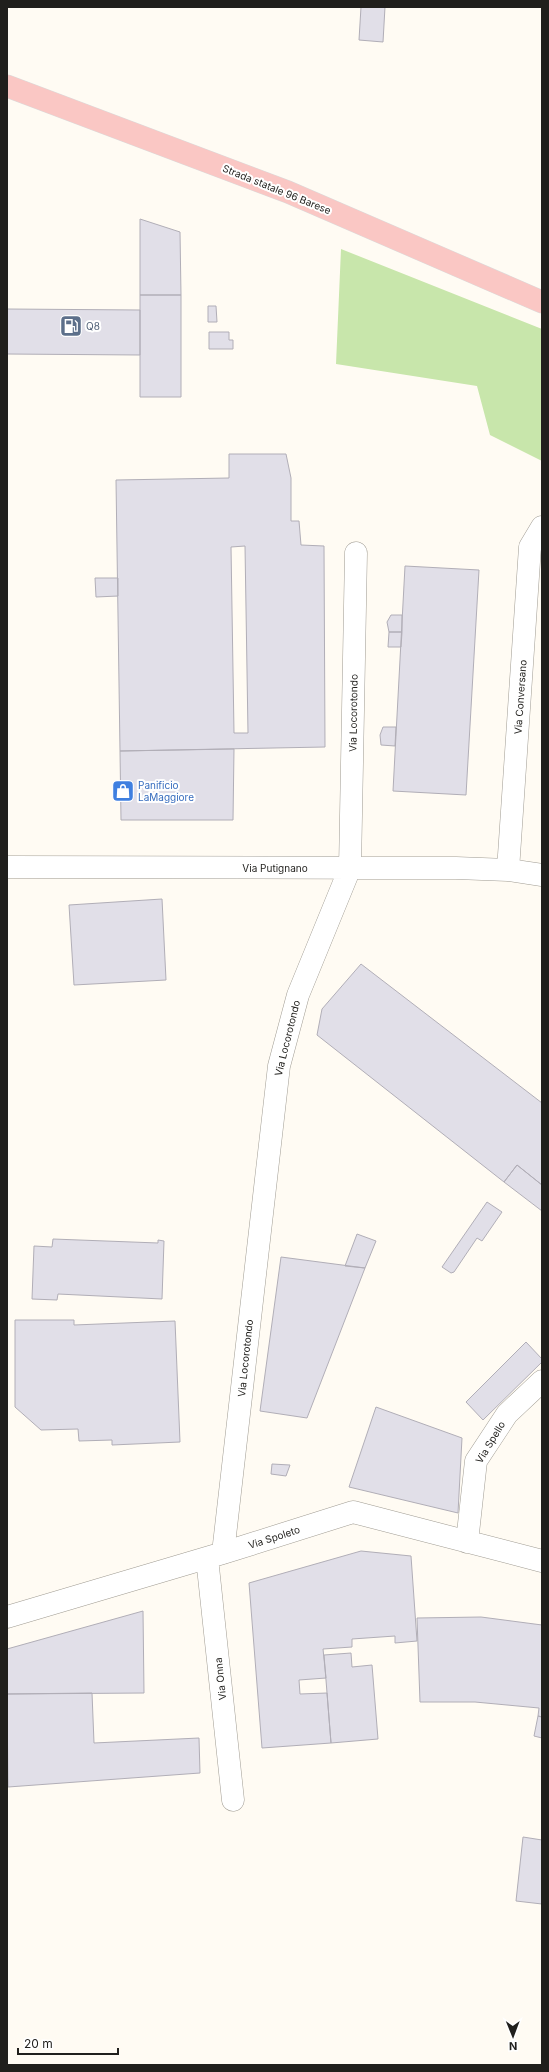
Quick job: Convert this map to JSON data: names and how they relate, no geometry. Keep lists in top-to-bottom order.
{
  "streets": {
    "main road": ["Strada statale 96 Barese"],
    "street": [
      "Via Conversano",
      "Via Locorotondo",
      "Via Putignano",
      "Via Spello",
      "Via Spoleto",
      "Via Onna"
    ]
  },
  "crossings": [
    ["Via Conversano", "Via Putignano"],
    ["Via Locorotondo", "Via Putignano"],
    ["Via Locorotondo", "Via Spoleto"],
    ["Via Locorotondo", "Via Onna"],
    ["Via Spello", "Via Spoleto"],
    ["Via Spoleto", "Via Onna"]
  ],
  "places": {
    "fuel station": ["Q8"],
    "shop": ["Panificio LaMaggiore"]
  },
  "scale_bar": "20 m",
  "north": "bottom"
}
